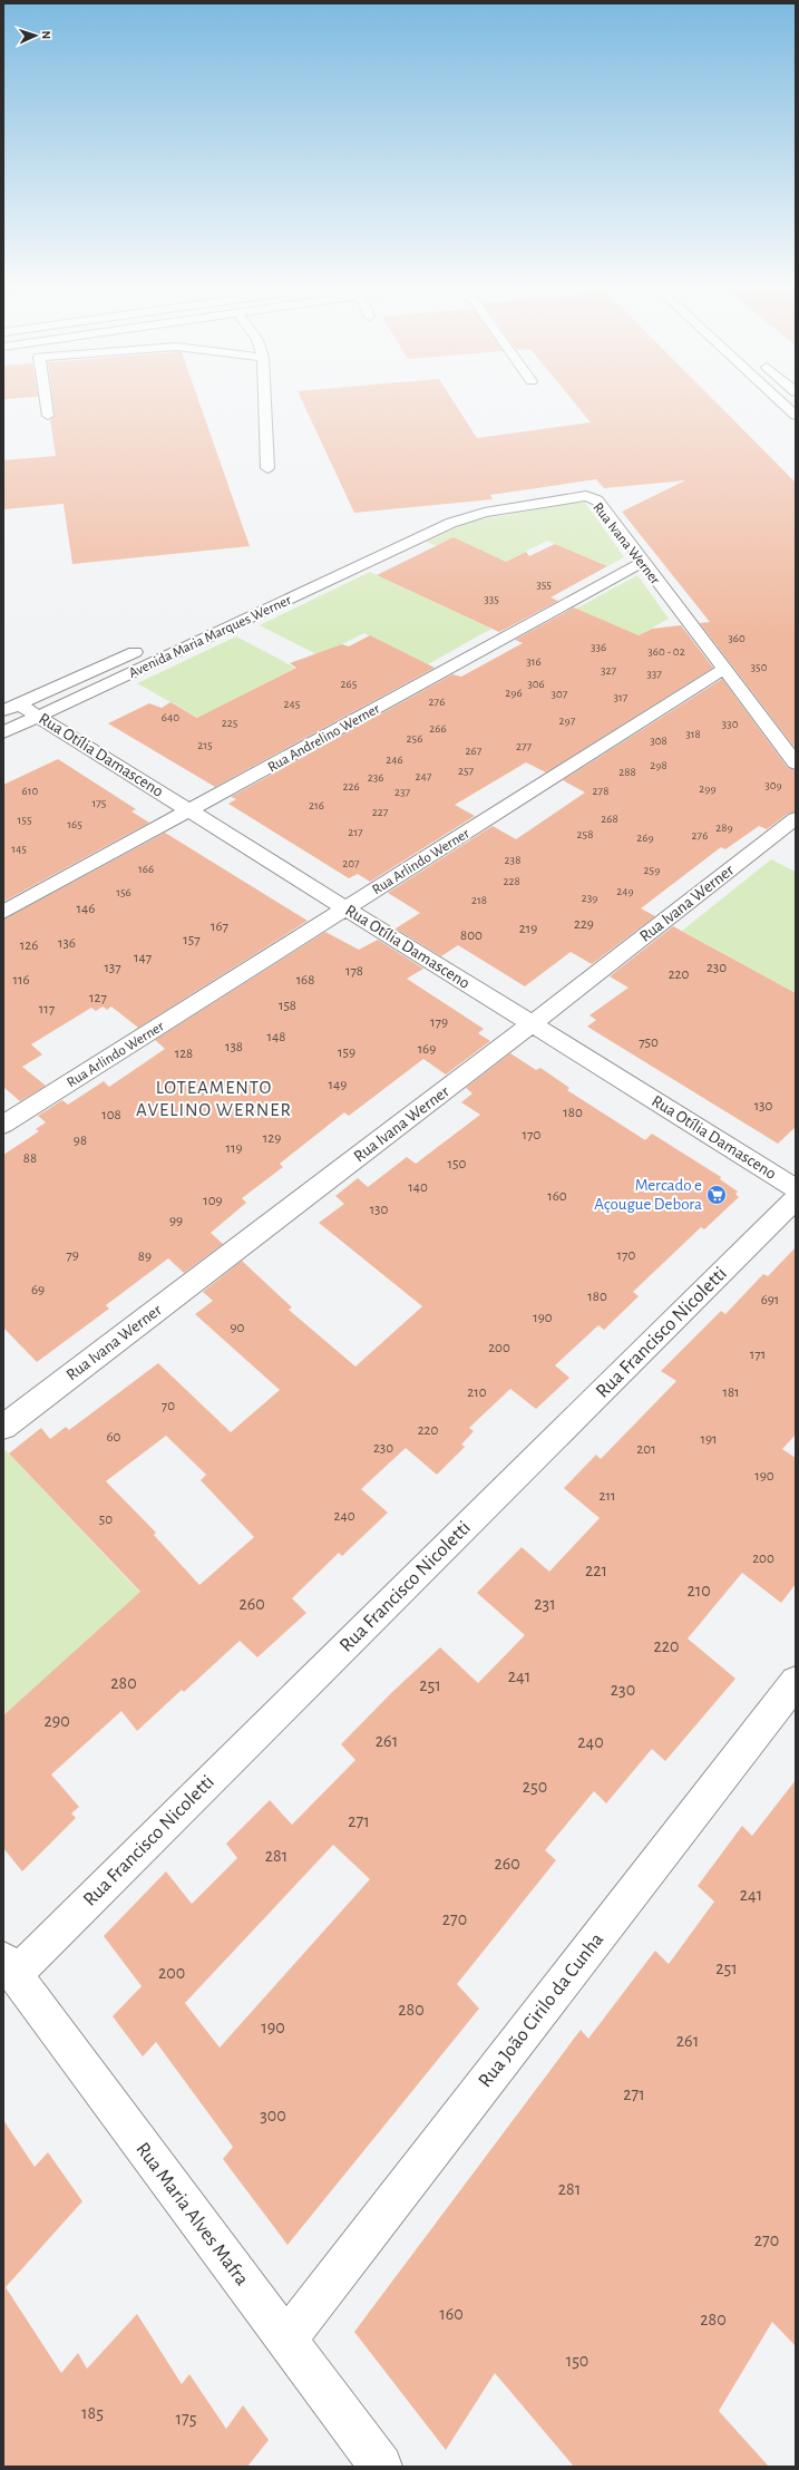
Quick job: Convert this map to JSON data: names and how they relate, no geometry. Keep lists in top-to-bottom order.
{
  "streets": {
    "main road": [
      "Rua Ivana Werner",
      "Avenida Maria Marques Werner",
      "Rua Andrelino Werner",
      "Rua Otília Damasceno",
      "Rua Arlindo Werner",
      "Rua Francisco Nicoletti",
      "Rua João Cirilo da Cunha",
      "Rua Maria Alves Mafra"
    ]
  },
  "crossings": [
    ["Rua Ivana Werner", "Avenida Maria Marques Werner"],
    ["Rua Ivana Werner", "Rua Andrelino Werner"],
    ["Rua Ivana Werner", "Rua Otília Damasceno"],
    ["Rua Ivana Werner", "Rua Arlindo Werner"],
    ["Avenida Maria Marques Werner", "Rua Otília Damasceno"],
    ["Rua Andrelino Werner", "Rua Otília Damasceno"],
    ["Rua Otília Damasceno", "Rua Arlindo Werner"],
    ["Rua Francisco Nicoletti", "Rua Maria Alves Mafra"],
    ["Rua João Cirilo da Cunha", "Rua Maria Alves Mafra"]
  ],
  "districts": ["LOTEAMENTO AVELINO WERNER"],
  "places": {
    "supermarket": ["Mercado e Açougue Debora"]
  },
  "house_numbers": [
    "355",
    "335",
    "360",
    "336",
    "360 - 02",
    "316",
    "350",
    "327",
    "337",
    "265",
    "306",
    "296",
    "307",
    "317",
    "276",
    "245",
    "640",
    "297",
    "225",
    "330",
    "266",
    "318",
    "256",
    "308",
    "215",
    "277",
    "267",
    "246",
    "298",
    "257",
    "288",
    "247",
    "236",
    "309",
    "226",
    "299",
    "610",
    "278",
    "237",
    "175",
    "216",
    "227",
    "268",
    "155",
    "165",
    "289",
    "217",
    "258",
    "276",
    "269",
    "145",
    "238",
    "207",
    "166",
    "259",
    "228",
    "249",
    "156",
    "239",
    "218",
    "146",
    "229",
    "167",
    "219",
    "800",
    "157",
    "136",
    "126",
    "147",
    "137",
    "230",
    "178",
    "220",
    "116",
    "168",
    "127",
    "158",
    "117",
    "179",
    "148",
    "750",
    "138",
    "169",
    "159",
    "128",
    "149",
    "130",
    "180",
    "108",
    "170",
    "129",
    "98",
    "119",
    "88",
    "150",
    "140",
    "160",
    "109",
    "130",
    "99",
    "79",
    "170",
    "89",
    "69",
    "180",
    "691",
    "190",
    "90",
    "200",
    "171",
    "210",
    "181",
    "70",
    "220",
    "60",
    "191",
    "230",
    "201",
    "190",
    "211",
    "240",
    "50",
    "200",
    "221",
    "210",
    "260",
    "231",
    "220",
    "241",
    "280",
    "251",
    "230",
    "290",
    "261",
    "240",
    "250",
    "271",
    "281",
    "260",
    "241",
    "270",
    "251",
    "200",
    "280",
    "190",
    "261",
    "271",
    "300",
    "281",
    "270",
    "160",
    "280",
    "150",
    "185",
    "175"
  ],
  "north": "right"
}
